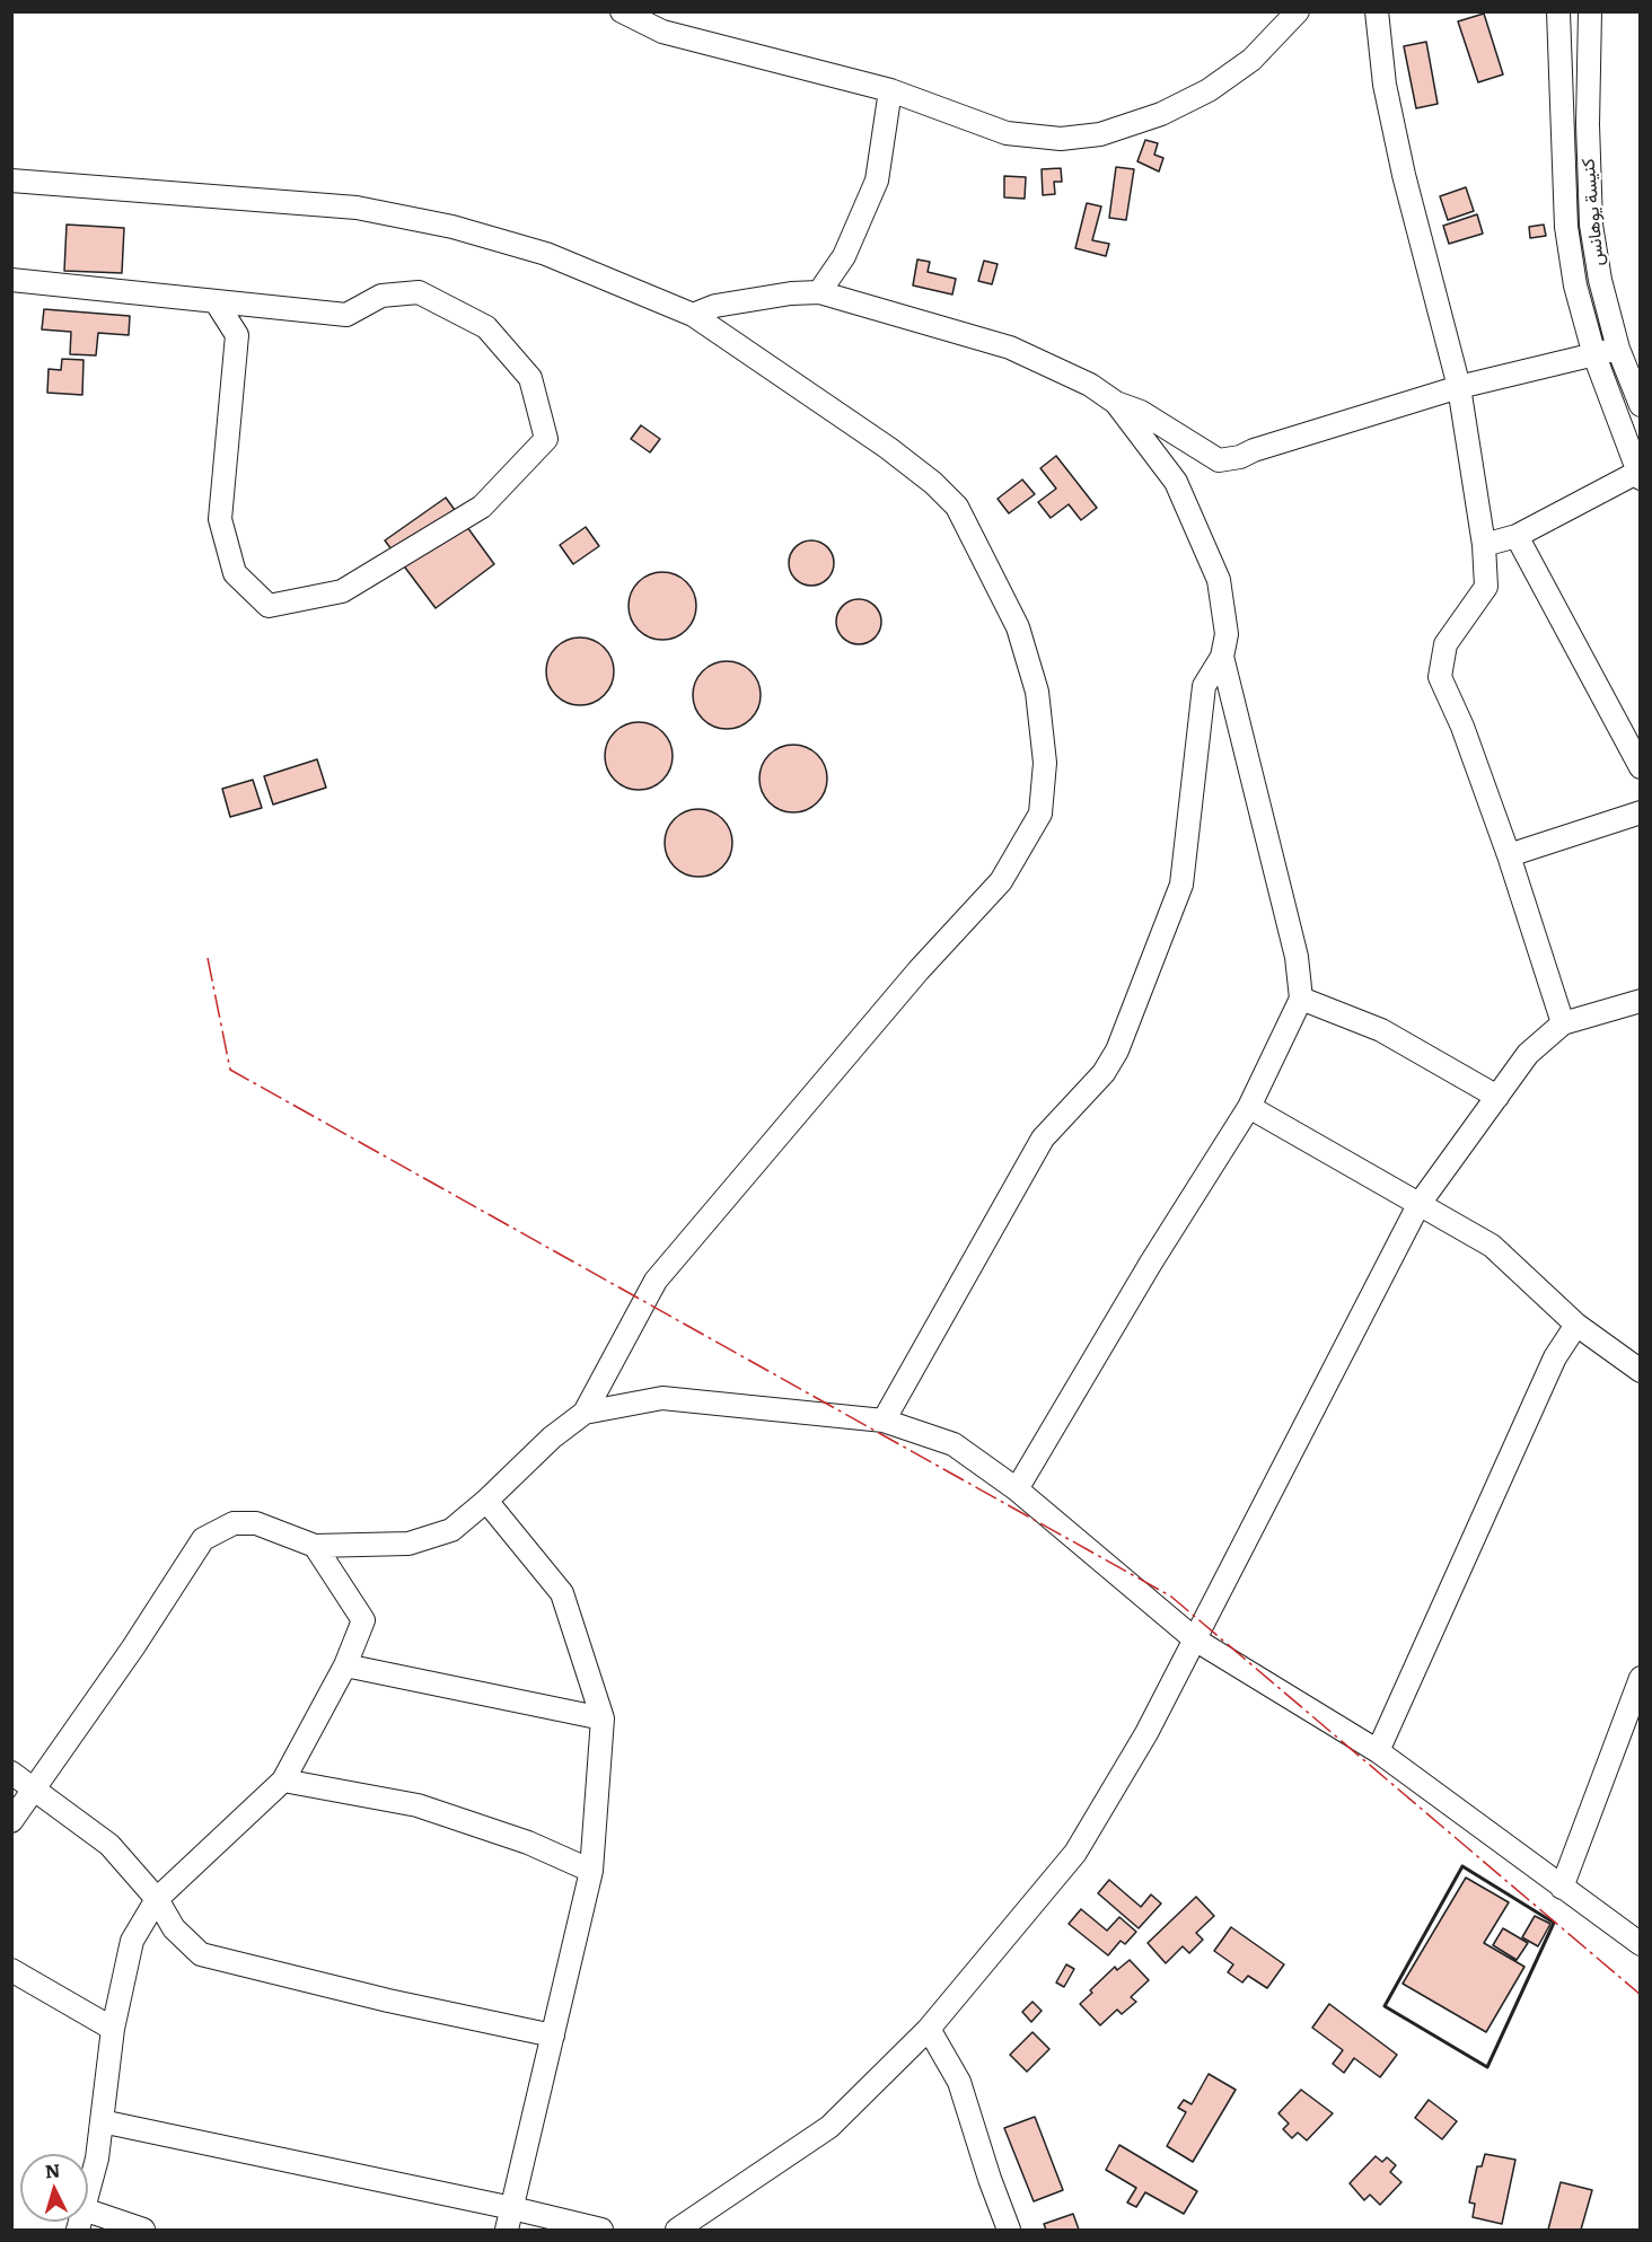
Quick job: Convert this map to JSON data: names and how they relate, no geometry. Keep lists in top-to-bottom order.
{
  "streets": {
    "street": ["كنيسة يوهانس"]
  },
  "north": "top"
}
